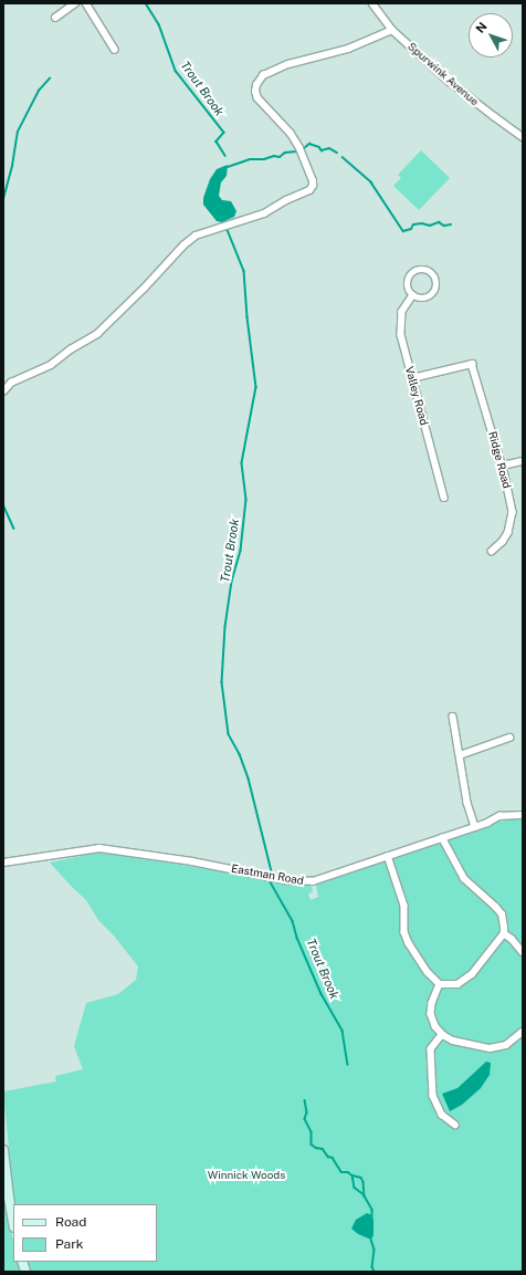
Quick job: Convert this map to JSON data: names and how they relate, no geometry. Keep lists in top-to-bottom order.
{
  "streets": {
    "street": [
      "Spurwink Avenue",
      "Valley Road",
      "Ridge Road",
      "Eastman Road"
    ]
  },
  "crossings": [
    ["Valley Road", "Ridge Road"]
  ],
  "water": ["Trout Brook"],
  "parks": ["Winnick Woods"],
  "legend": ["Road", "Park"],
  "north": "top left"
}
